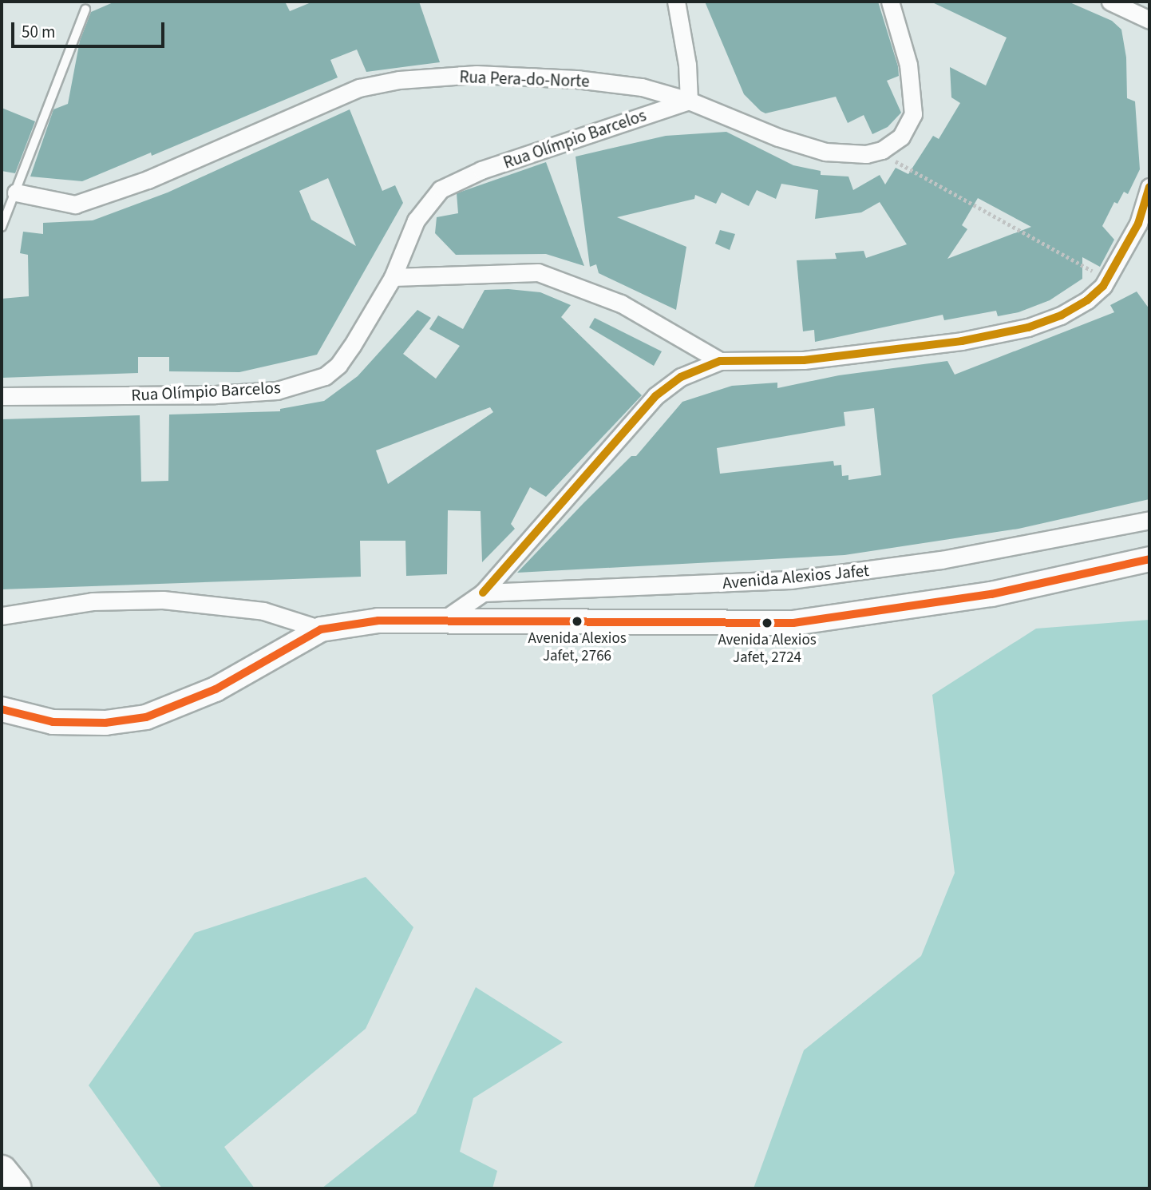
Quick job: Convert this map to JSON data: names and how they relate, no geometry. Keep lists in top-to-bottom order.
{
  "streets": {
    "street": ["Rua Pera-do-Norte", "Rua Olímpio Barcelos", "Avenida Alexios Jafet"]
  },
  "crossings": [
    ["Rua Pera-do-Norte", "Rua Olímpio Barcelos"]
  ],
  "places": ["Avenida Alexios Jafet, 2766", "Avenida Alexios Jafet, 2724"],
  "scale_bar": "50 m"
}
